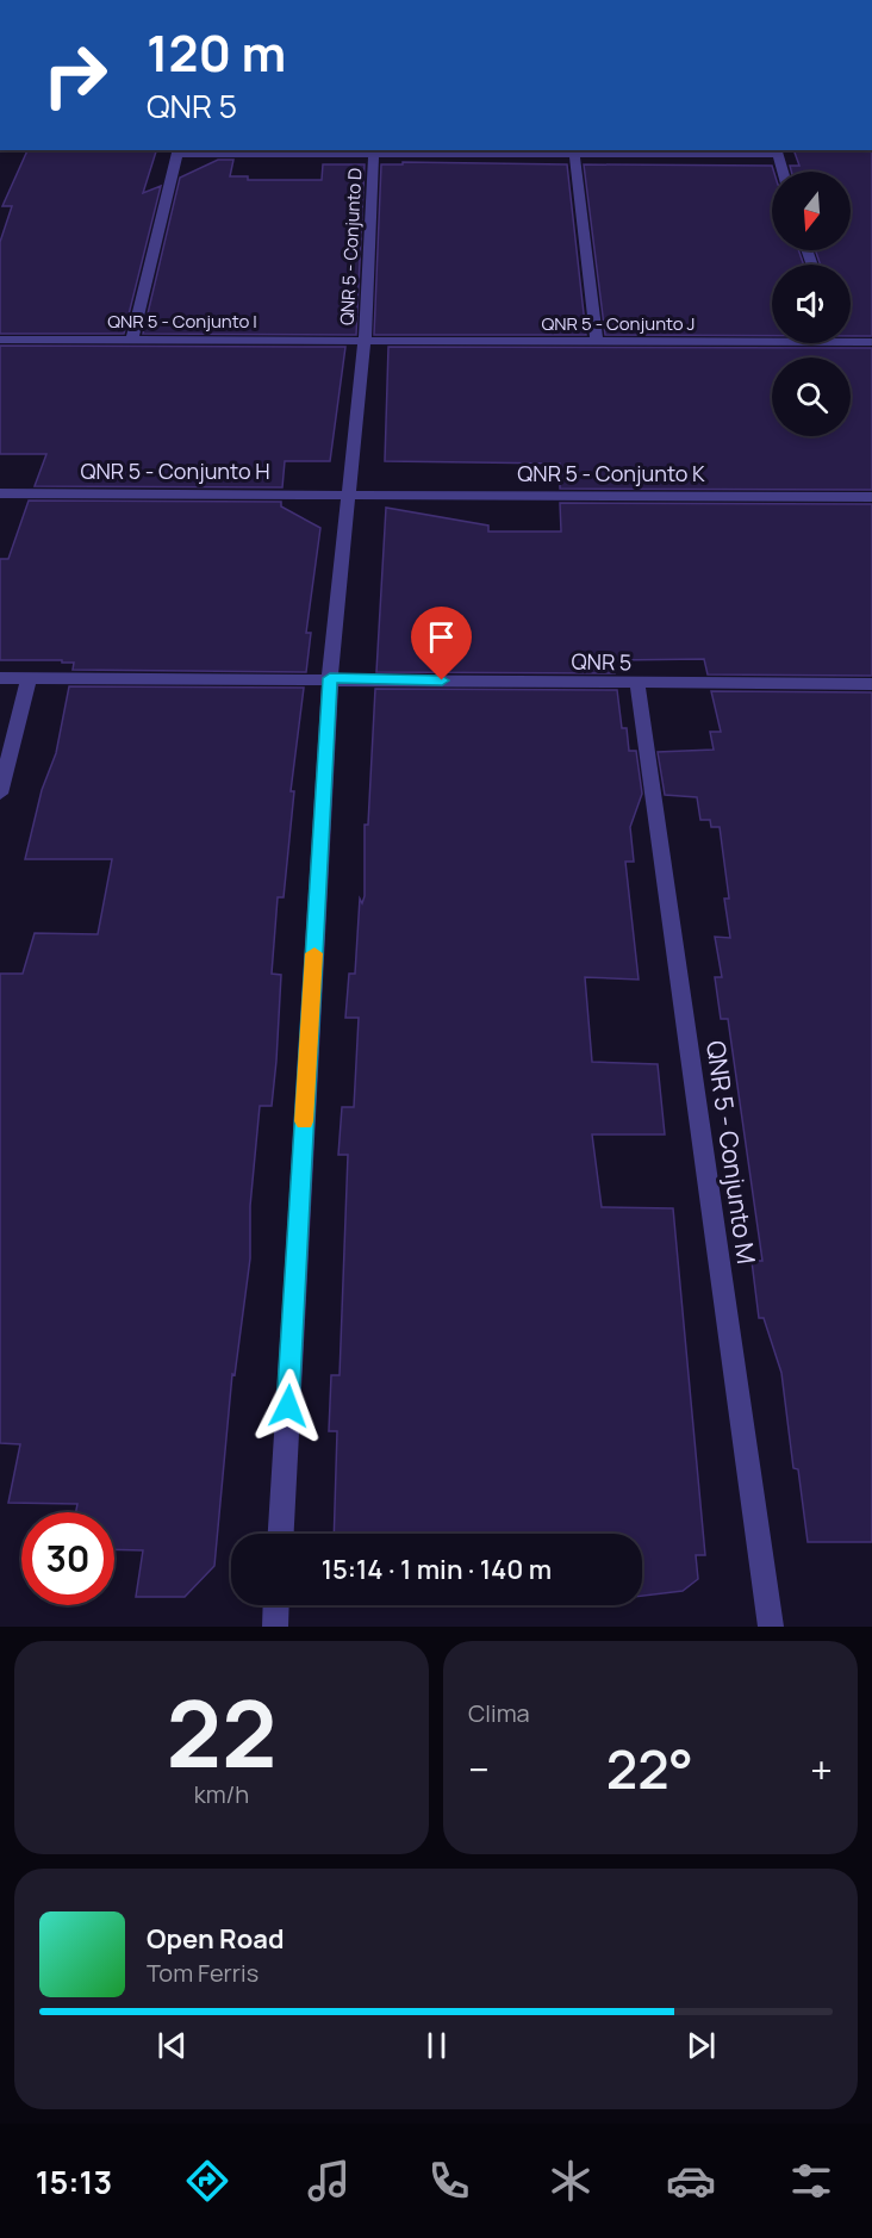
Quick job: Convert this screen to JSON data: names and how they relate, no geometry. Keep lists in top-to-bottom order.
{
  "streets": {
    "street": [
      "QNR 5 - Conjunto D",
      "QNR 5 - Conjunto I",
      "QNR 5 - Conjunto J",
      "QNR 5 - Conjunto H",
      "QNR 5 - Conjunto K",
      "QNR 5",
      "QNR 5 - Conjunto M"
    ]
  },
  "crossings": [
    ["QNR 5 - Conjunto D", "QNR 5 - Conjunto I"],
    ["QNR 5 - Conjunto D", "QNR 5 - Conjunto J"],
    ["QNR 5 - Conjunto I", "QNR 5 - Conjunto J"],
    ["QNR 5 - Conjunto H", "QNR 5 - Conjunto K"],
    ["QNR 5", "QNR 5 - Conjunto M"]
  ],
  "north": "bottom",
  "page": {
    "turn": ["120 m", "QNR 5"],
    "limit": "30",
    "trip": "15:14 · 1 min · 140 m",
    "tile": [
      ["22", "km/h"],
      "Clima"
    ],
    "heat": ["−", "22°", "+"],
    "song": ["Open Road", "Tom Ferris"],
    "tabs": "15:13"
  }
}
